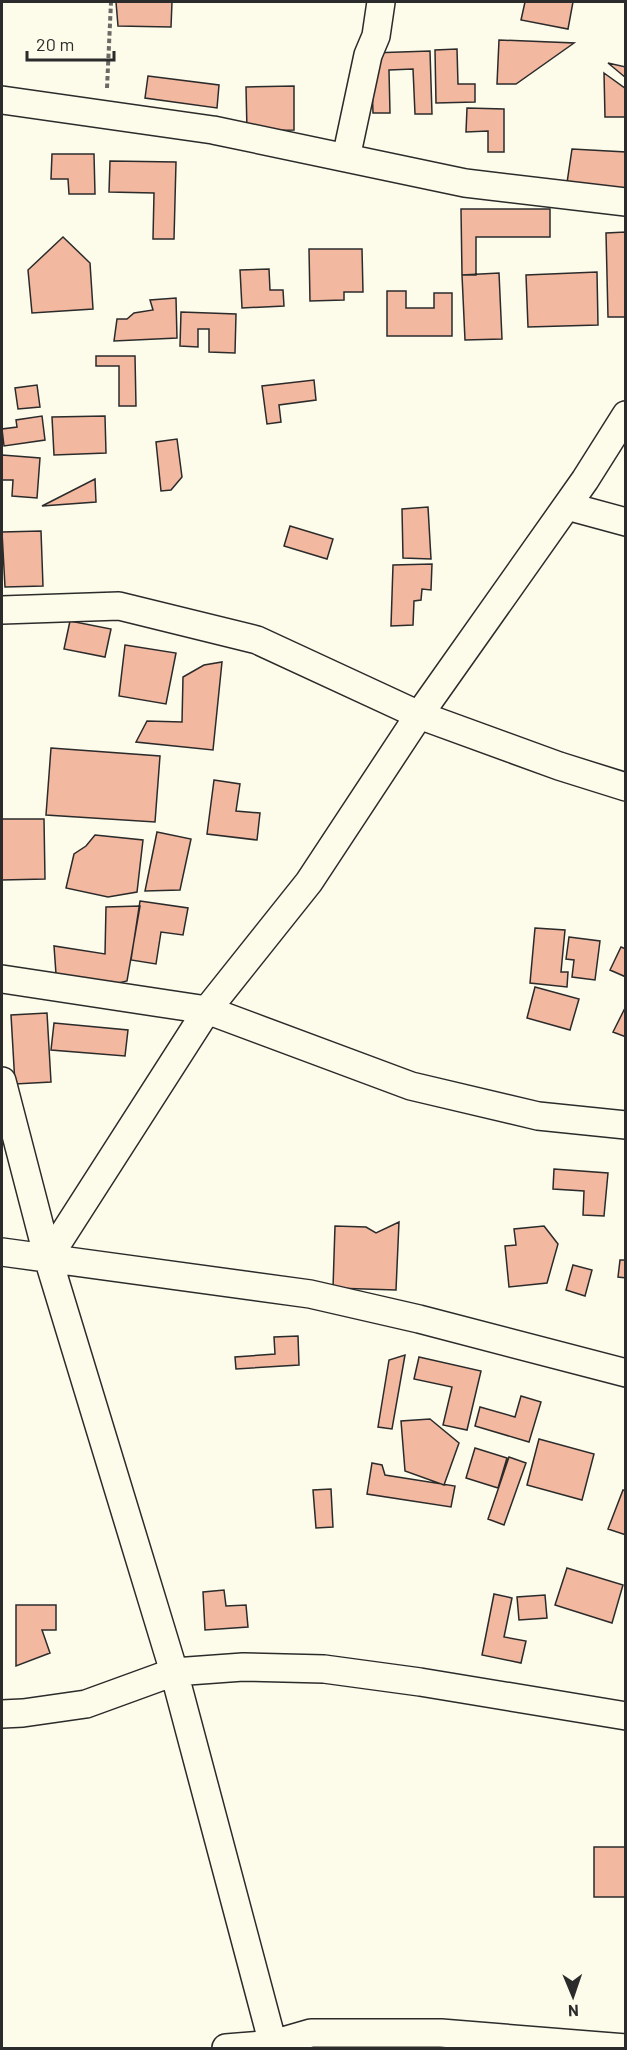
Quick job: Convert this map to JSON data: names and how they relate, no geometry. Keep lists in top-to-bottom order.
{
  "scale_bar": "20 m",
  "north": "bottom"
}
